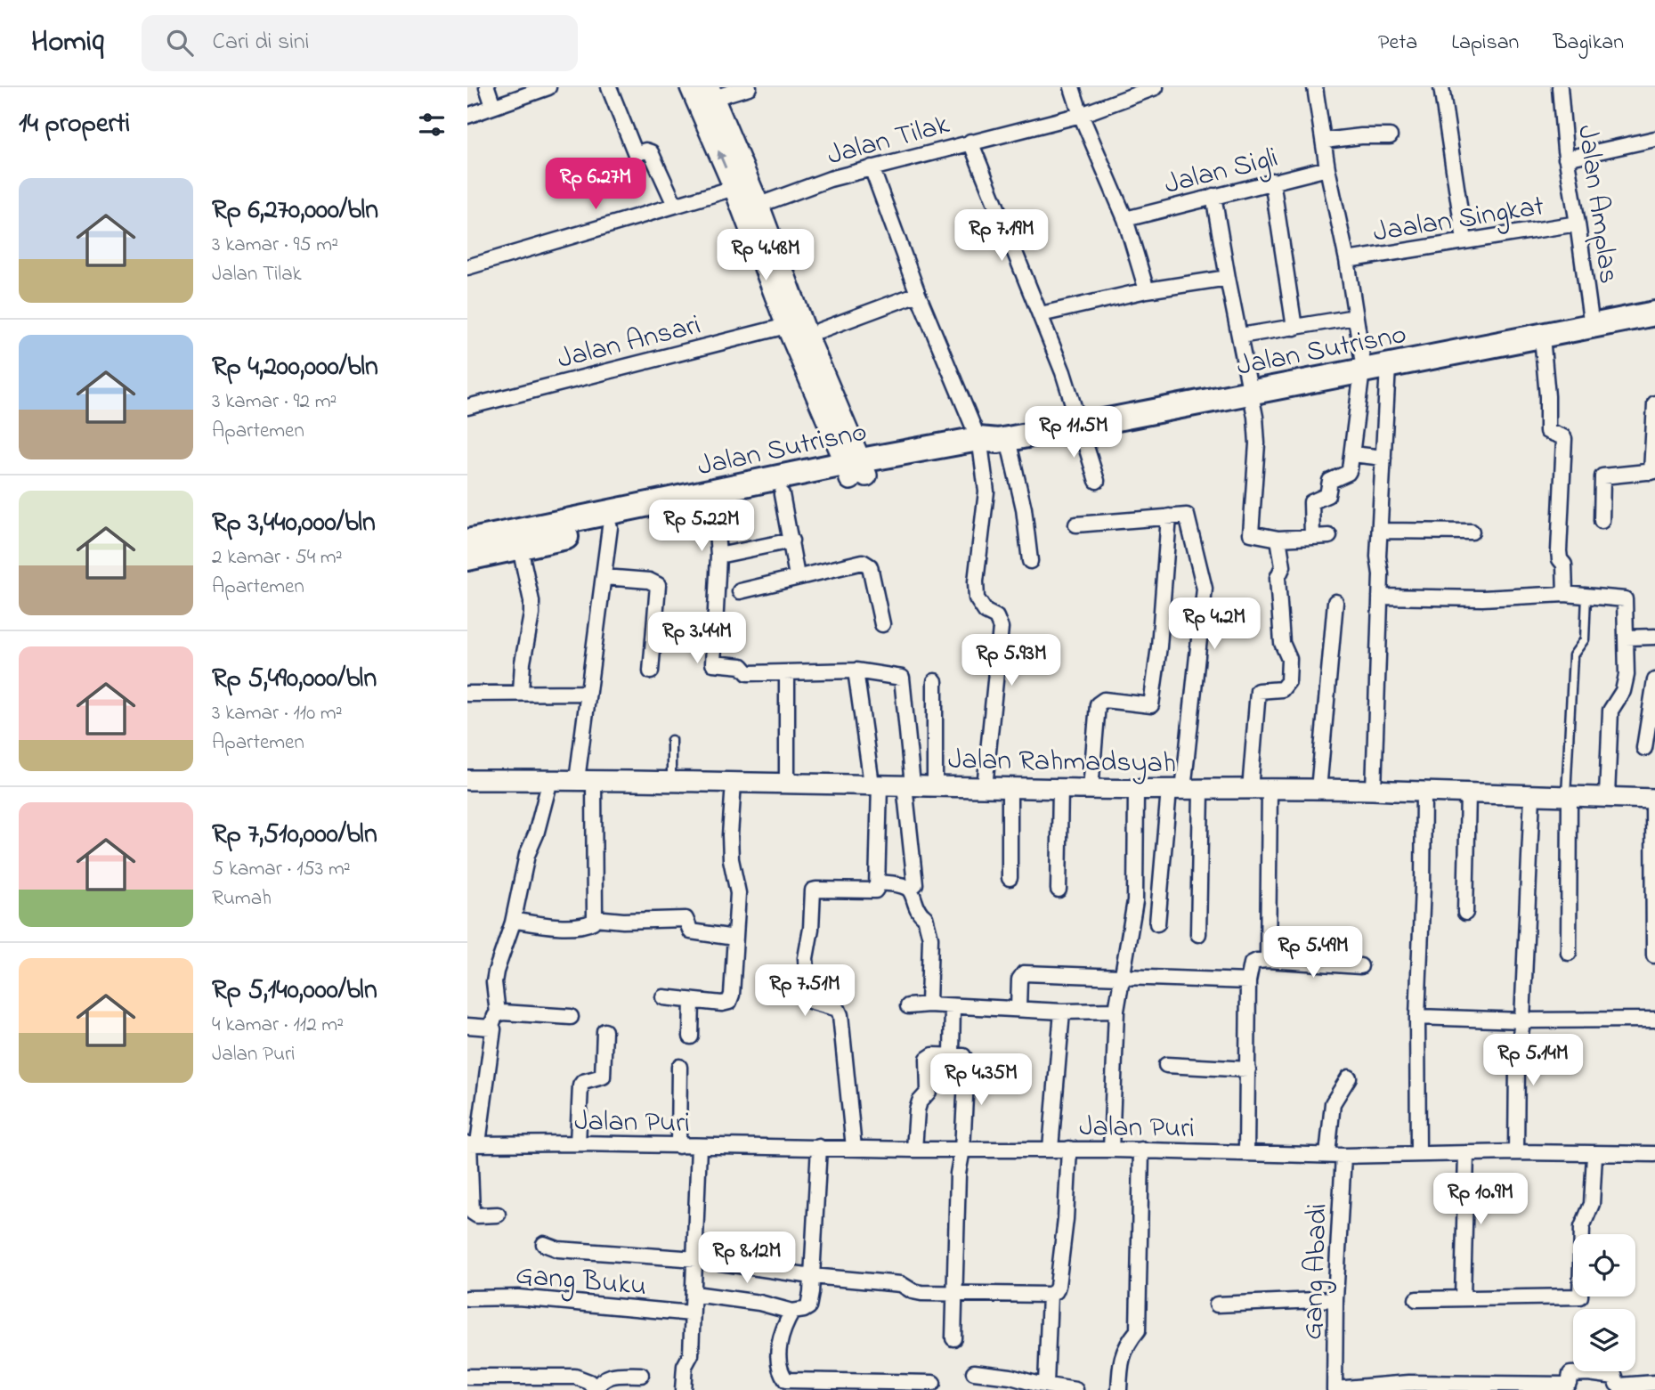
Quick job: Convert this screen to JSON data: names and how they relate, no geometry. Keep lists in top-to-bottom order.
{
  "streets": {
    "main road": ["Jalan Sutrisno"],
    "street": [
      "Jalan Tilak",
      "Jalan Sigli",
      "Jalan Amplas",
      "Jaalan Singkat",
      "Jalan Ansari",
      "Jalan Rahmadsyah",
      "Jalan Puri",
      "Gang Abadi",
      "Gang Buku"
    ]
  },
  "crossings": [
    ["Jalan Amplas", "Jaalan Singkat"],
    ["Jalan Amplas", "Jalan Sutrisno"],
    ["Jalan Puri", "Gang Abadi"]
  ],
  "page": {
    "header": "Homiq",
    "search": "Cari di sini",
    "nav": ["Peta", "Lapisan", "Bagikan"],
    "heading": "14 properti",
    "price": [
      "Rp 6.27M",
      "Rp 7.19M",
      "Rp 4.48M",
      "Rp 11.5M",
      "Rp 5.22M",
      "Rp 4.2M",
      "Rp 3.44M",
      "Rp 5.93M",
      "Rp 5.49M",
      "Rp 7.51M",
      "Rp 5.14M",
      "Rp 4.35M",
      "Rp 10.9M",
      "Rp 8.12M"
    ],
    "list": [
      {
        "name": "Rp 6,270,000/bln",
        "note": "3 kamar · 95 m² · Jalan Tilak"
      },
      {
        "name": "Rp 4,200,000/bln",
        "note": "3 kamar · 92 m² · Apartemen"
      },
      {
        "name": "Rp 3,440,000/bln",
        "note": "2 kamar · 54 m² · Apartemen"
      },
      {
        "name": "Rp 5,490,000/bln",
        "note": "3 kamar · 110 m² · Apartemen"
      },
      {
        "name": "Rp 7,510,000/bln",
        "note": "5 kamar · 153 m² · Rumah"
      },
      {
        "name": "Rp 5,140,000/bln",
        "note": "4 kamar · 112 m² · Jalan Puri"
      }
    ]
  }
}
